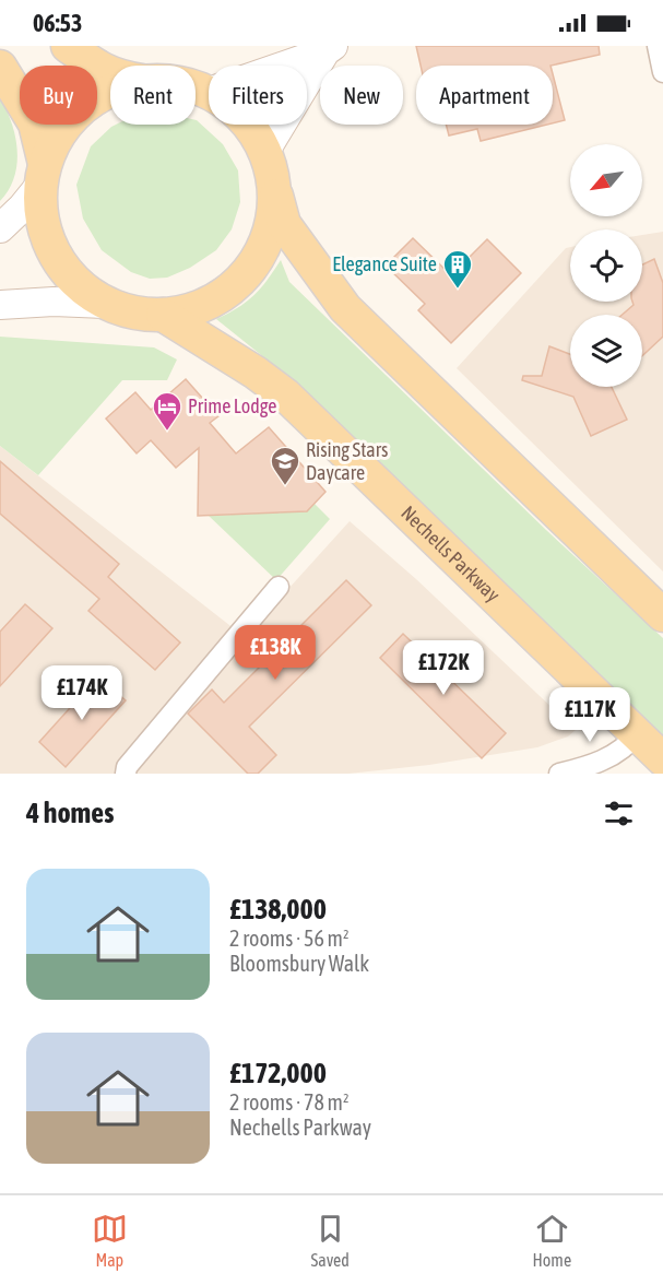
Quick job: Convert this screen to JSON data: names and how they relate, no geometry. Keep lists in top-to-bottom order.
{
  "streets": {
    "main road": ["Nechells Parkway"]
  },
  "places": {
    "building": ["Elegance Suite"],
    "hotel": ["Prime Lodge"],
    "school or university": ["Rising Stars Daycare"]
  },
  "north": "bottom left",
  "page": {
    "status": "06:53",
    "chip": [
      "Buy",
      "Rent",
      "Filters",
      "New",
      "Apartment"
    ],
    "price": [
      "£138K",
      "£172K",
      "£174K",
      "£117K"
    ],
    "heading": "4 homes",
    "list": [
      {
        "name": "£138,000",
        "note": "2 rooms · 56 m² · Bloomsbury Walk"
      },
      {
        "name": "£172,000",
        "note": "2 rooms · 78 m² · Nechells Parkway"
      }
    ],
    "tabs": ["Map", "Saved", "Home"]
  }
}
